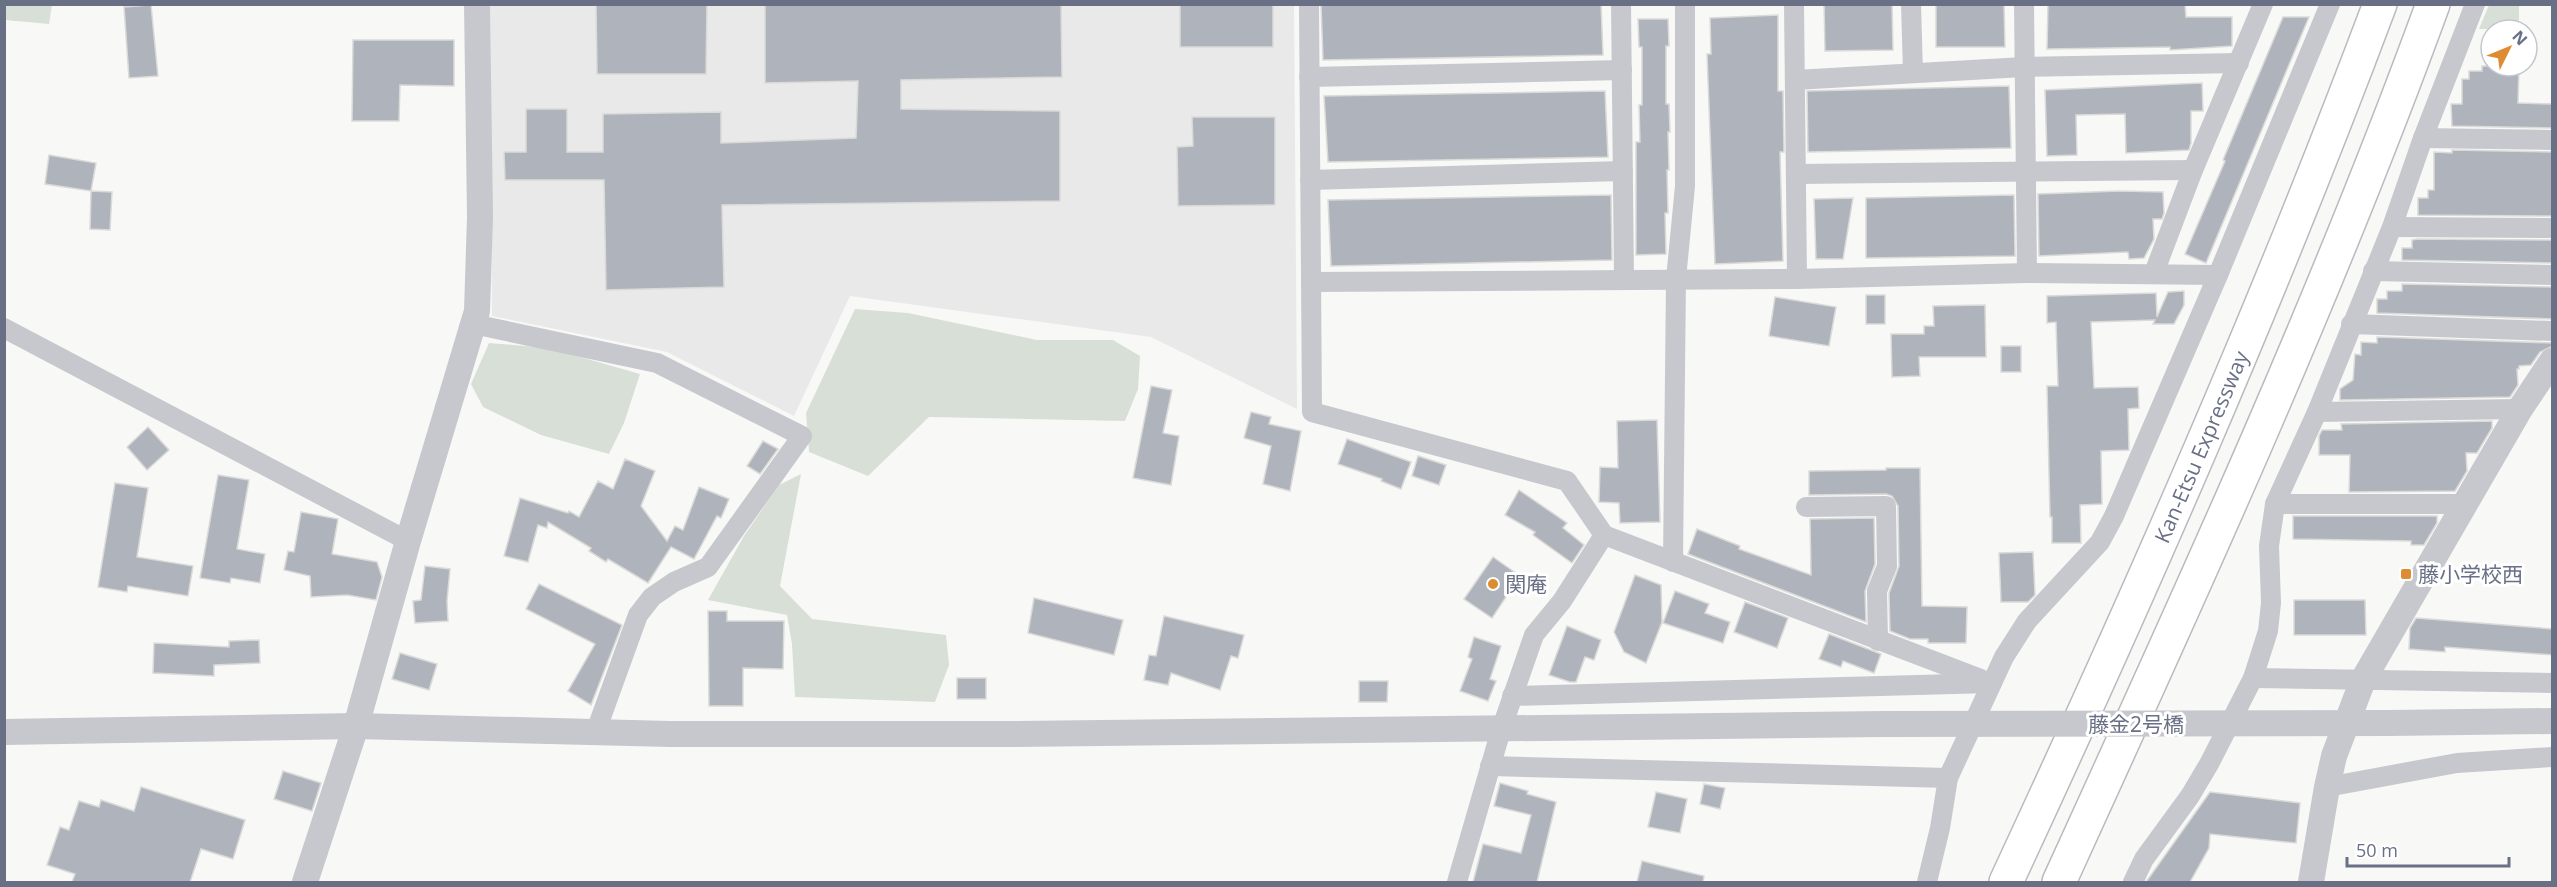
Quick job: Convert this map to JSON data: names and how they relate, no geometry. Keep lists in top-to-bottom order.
{
  "streets": {
    "highway": ["Kan-Etsu Expressway"],
    "street": ["藤金2号橋"]
  },
  "places": {
    "transit": ["藤小学校西"],
    "other": ["関庵"]
  },
  "scale_bar": "50 m",
  "north": "top right"
}
